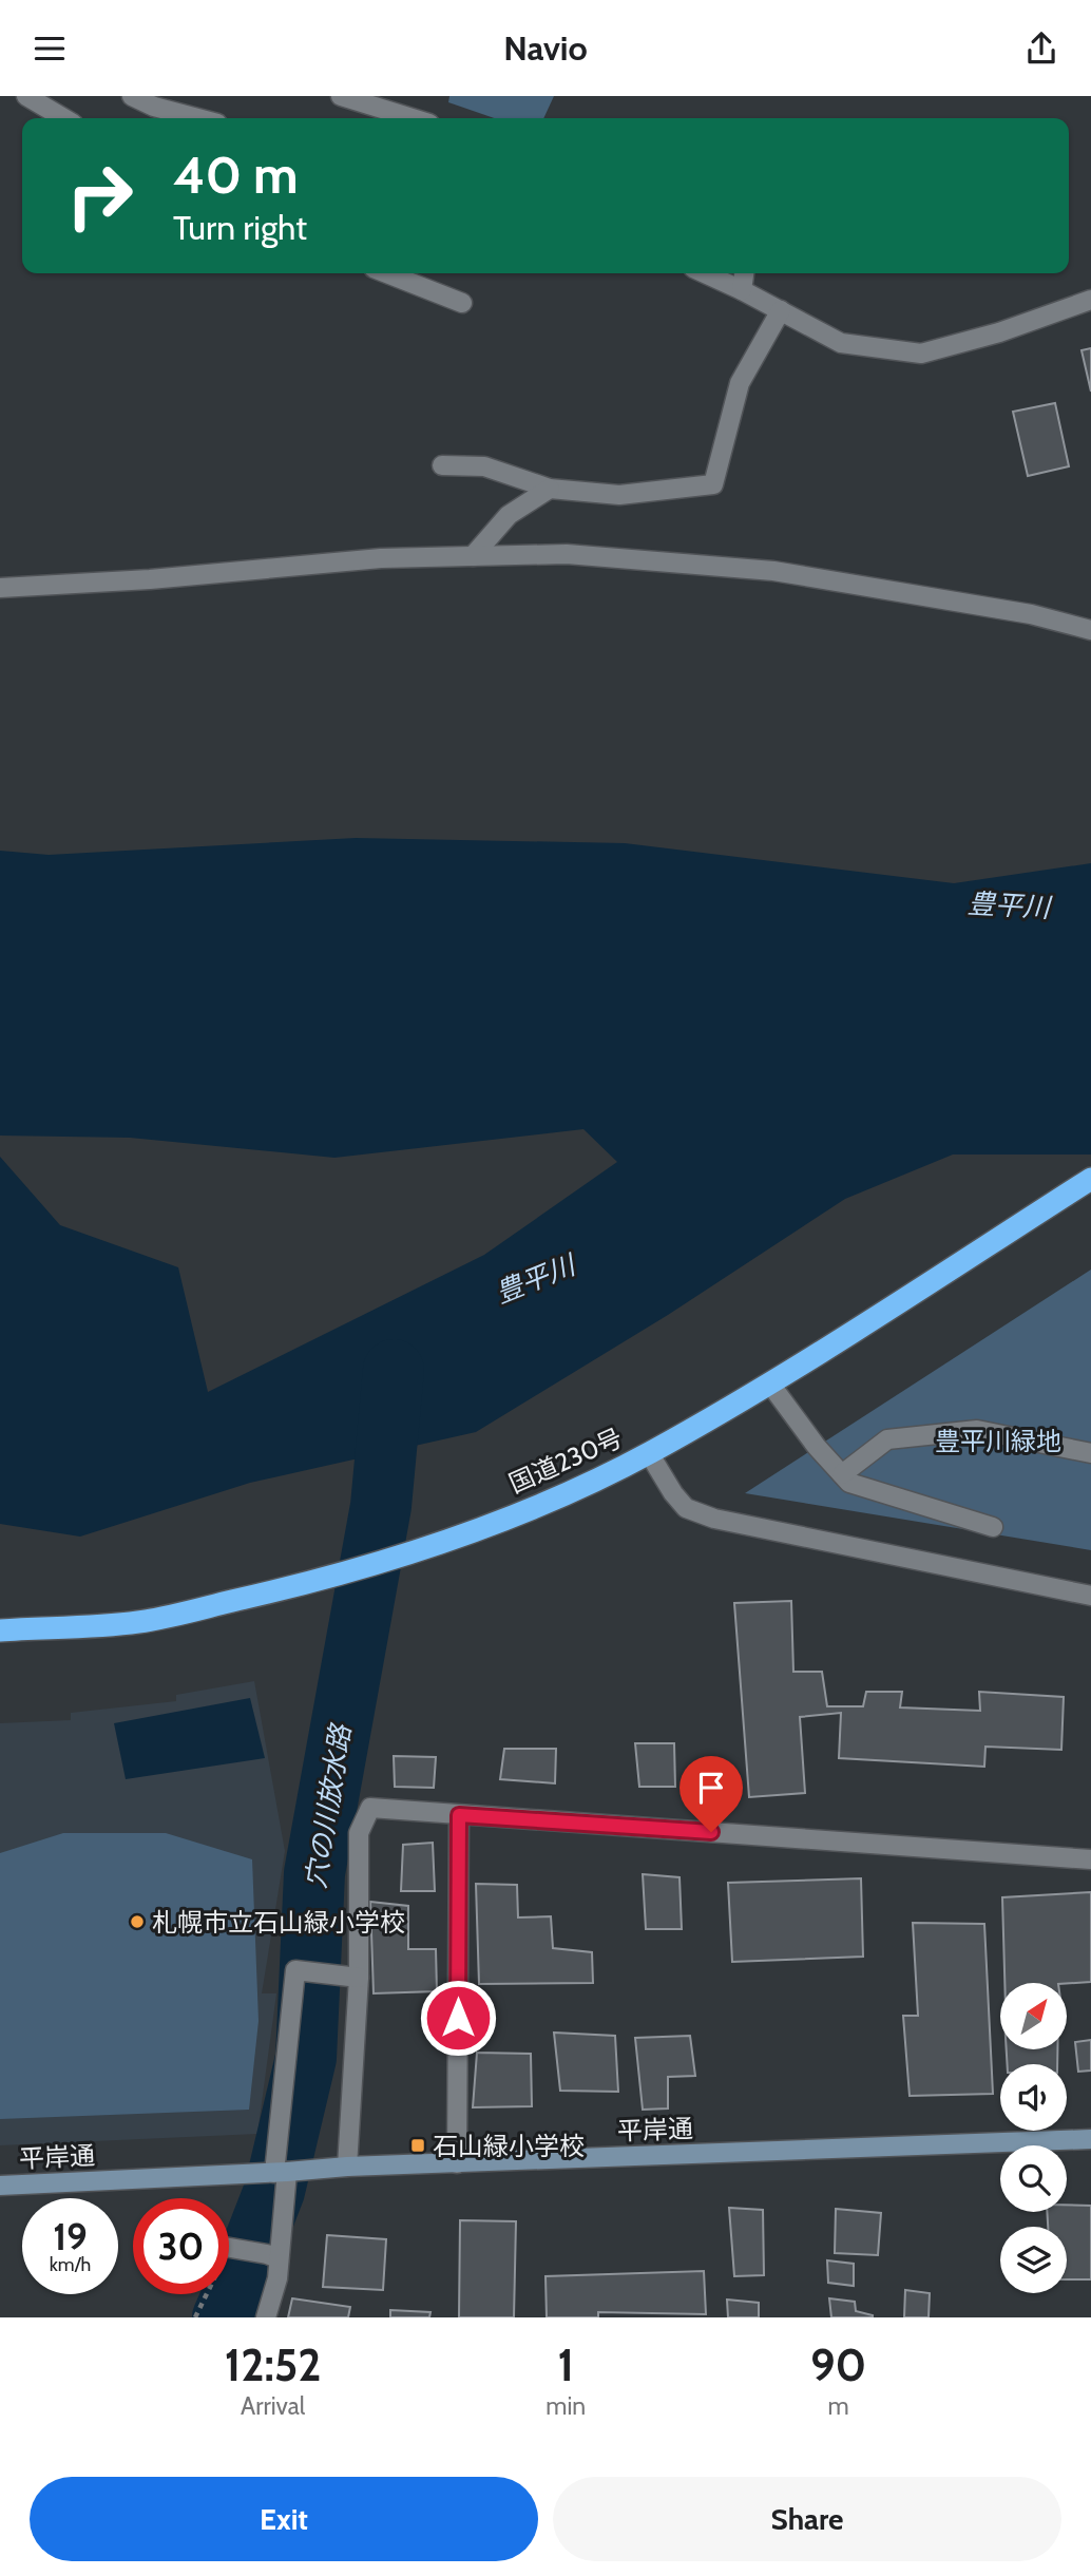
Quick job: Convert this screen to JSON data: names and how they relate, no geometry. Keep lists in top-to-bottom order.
{
  "streets": {
    "highway": ["国道230号"],
    "street": ["平岸通"]
  },
  "water": ["豊平川", "穴の川放水路"],
  "parks": ["豊平川緑地"],
  "places": {
    "other": ["札幌市立石山緑小学校"],
    "transit": ["石山緑小学校"]
  },
  "north": "top right",
  "page": {
    "header": "Navio",
    "turn": ["40 m", "Turn right"],
    "speed": "19 km/h",
    "limit": "30",
    "eta": [
      "12:52",
      "Arrival",
      "1",
      "min",
      "90",
      "m"
    ],
    "buttons": ["Exit", "Share"]
  }
}
